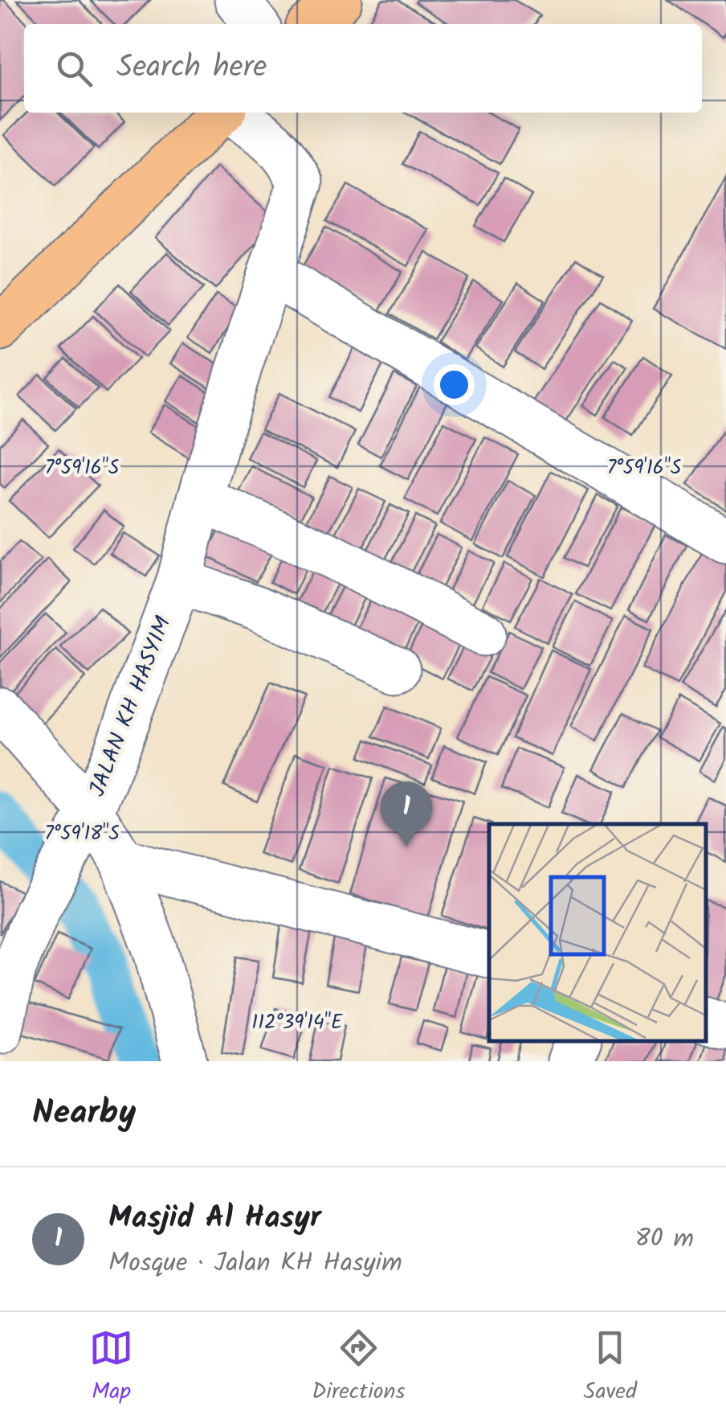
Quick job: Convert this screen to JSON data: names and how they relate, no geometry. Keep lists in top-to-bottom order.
{
  "streets": {
    "street": ["JALAN KH HASYIM"]
  },
  "page": {
    "search": "Search here",
    "pins": "1",
    "heading": "Nearby",
    "list": [
      {
        "mark": "1",
        "name": "Masjid Al Hasyr",
        "note": "Mosque · Jalan KH Hasyim",
        "value": "80 m"
      }
    ],
    "nav": ["Map", "Directions", "Saved"]
  },
  "coordinates": ["7°59'16\"S", "7°59'18\"S", "112°39'14\"E"]
}
